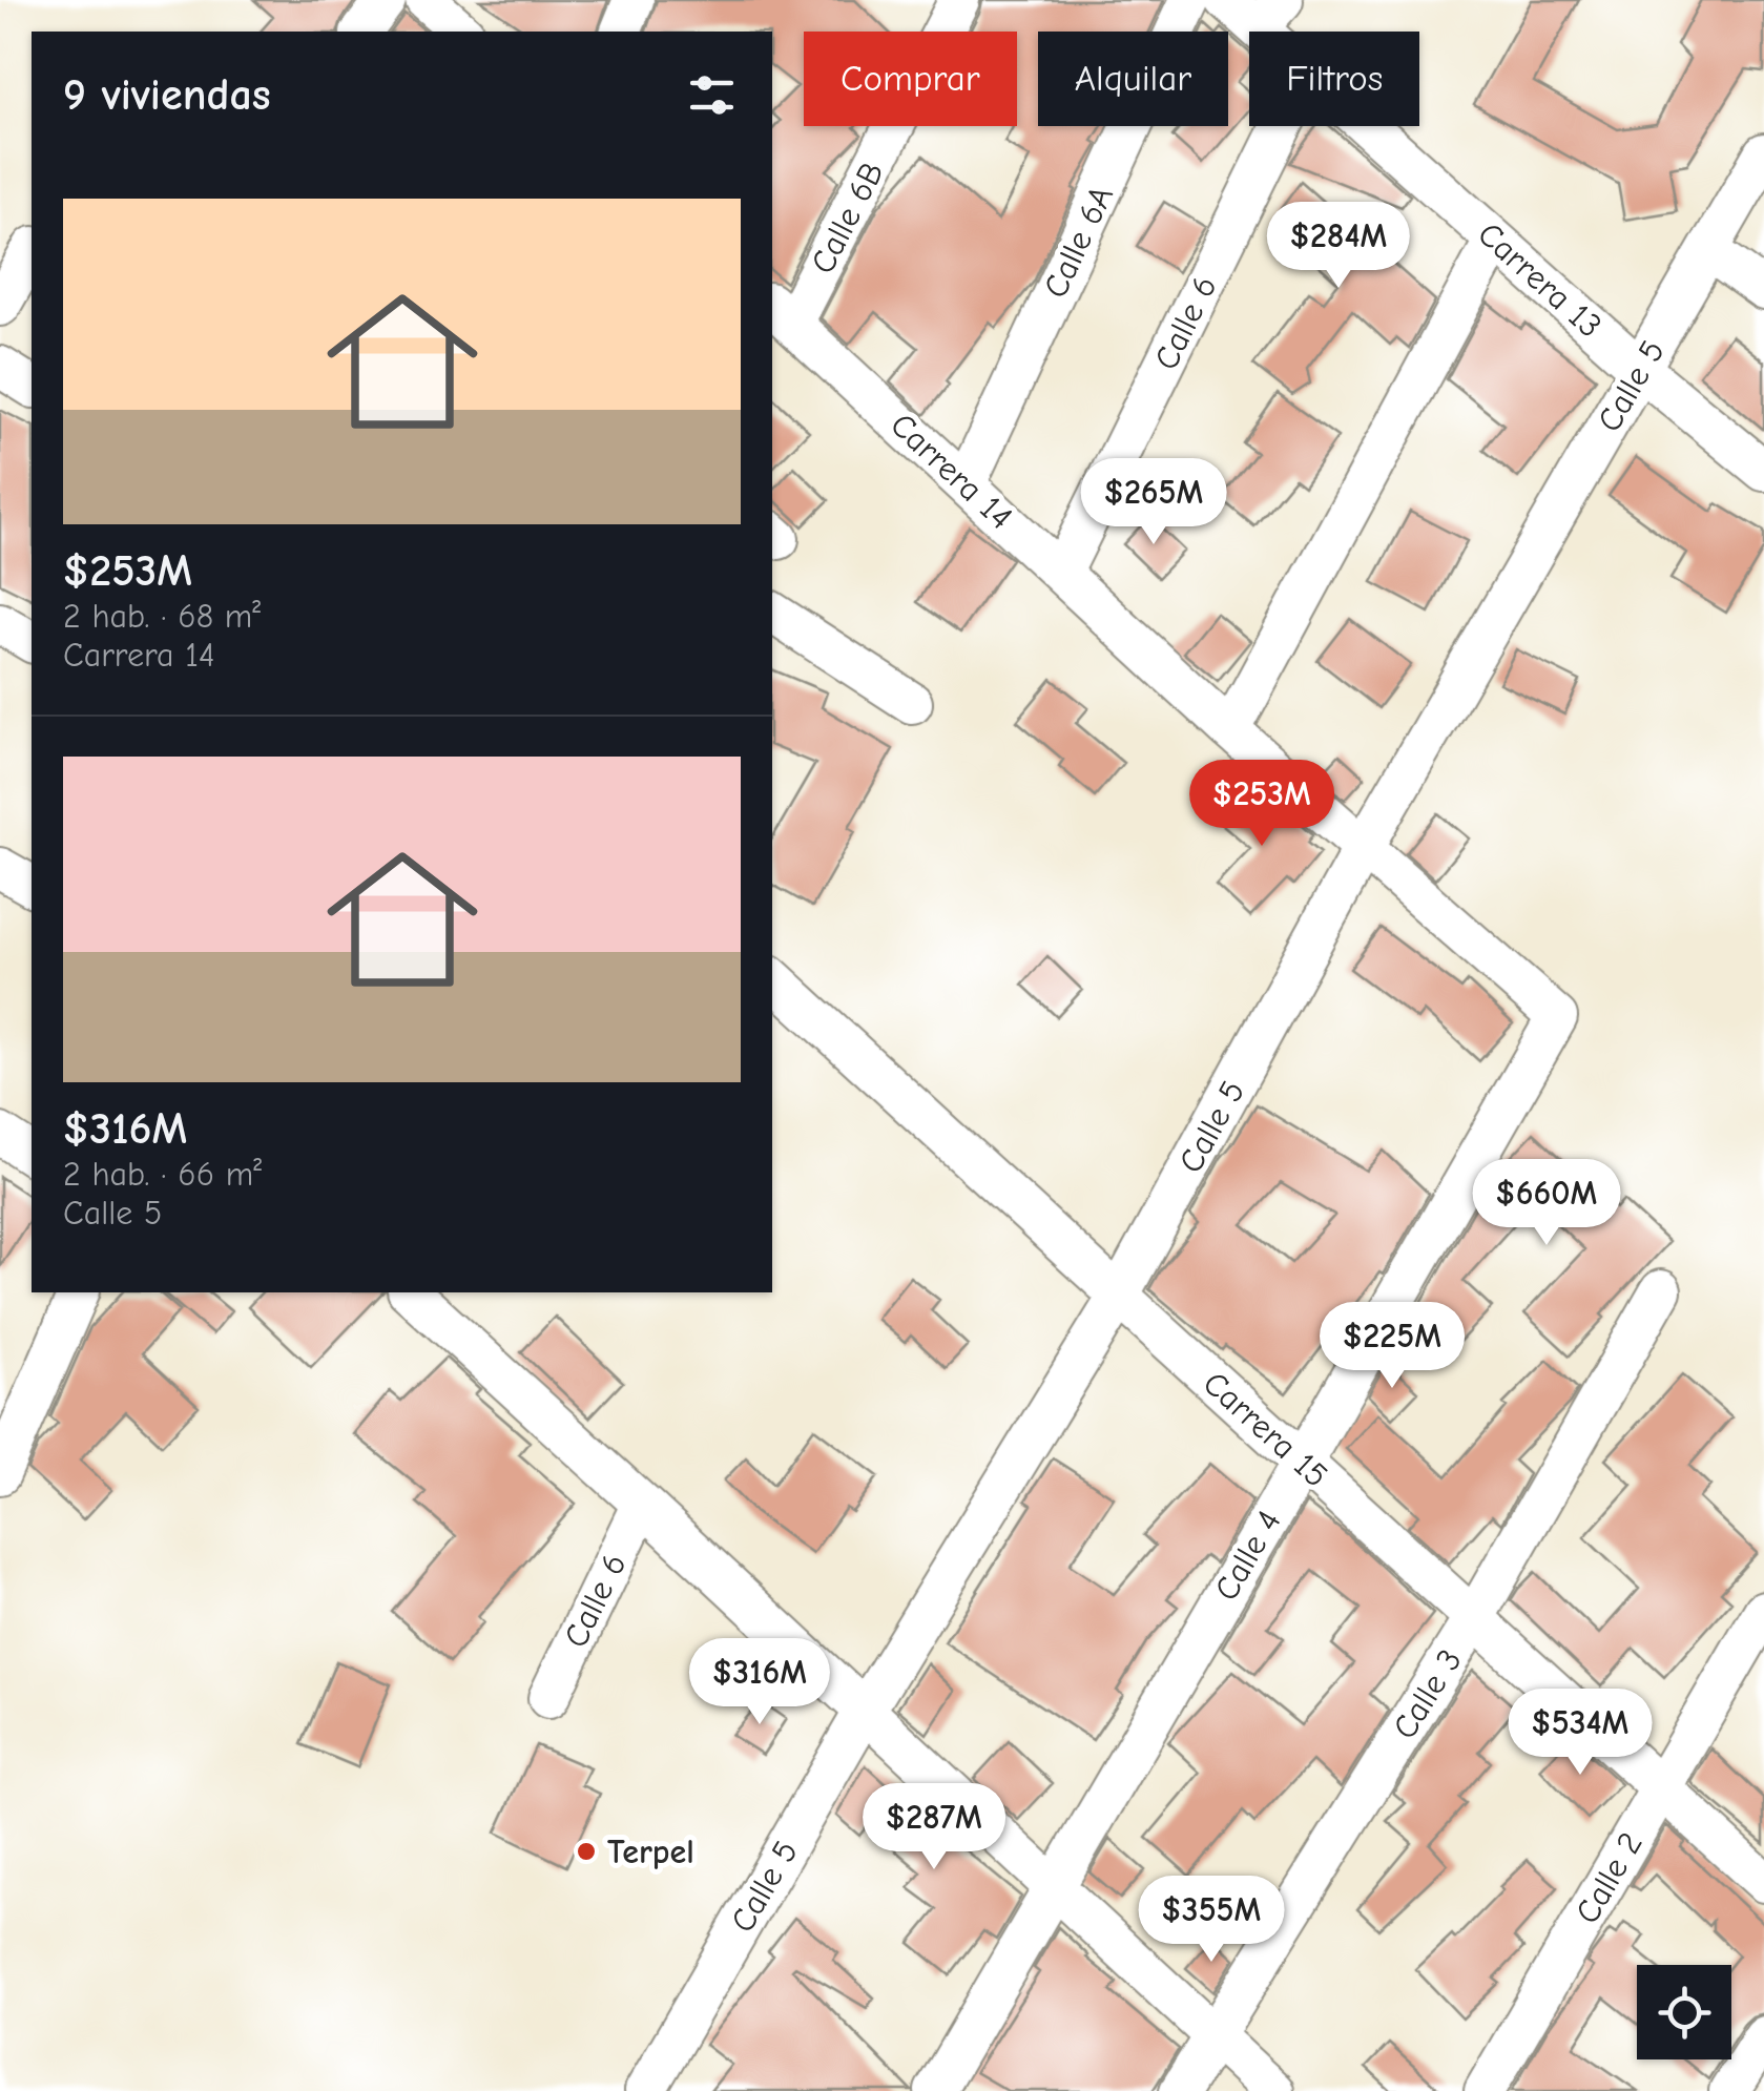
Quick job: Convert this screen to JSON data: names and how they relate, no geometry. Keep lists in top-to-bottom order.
{
  "streets": {
    "street": [
      "Calle 6B",
      "Calle 6A",
      "Carrera 13",
      "Calle 6",
      "Calle 5",
      "Carrera 14",
      "Carrera 15",
      "Calle 4",
      "Calle 3",
      "Calle 2"
    ]
  },
  "crossings": [
    ["Calle 6B", "Carrera 14"],
    ["Calle 6A", "Carrera 14"],
    ["Carrera 13", "Calle 5"],
    ["Calle 6", "Carrera 14"],
    ["Calle 5", "Carrera 14"],
    ["Calle 5", "Carrera 15"],
    ["Carrera 14", "Calle 4"],
    ["Carrera 15", "Calle 4"],
    ["Carrera 15", "Calle 3"],
    ["Carrera 15", "Calle 2"]
  ],
  "places": ["Terpel"],
  "page": {
    "chip": ["Comprar", "Alquilar", "Filtros"],
    "heading": "9 viviendas",
    "list": [
      {
        "name": "$253M",
        "note": "2 hab. · 68 m² · Carrera 14"
      },
      {
        "name": "$316M",
        "note": "2 hab. · 66 m² · Calle 5"
      }
    ],
    "price": [
      "$284M",
      "$265M",
      "$253M",
      "$660M",
      "$225M",
      "$316M",
      "$534M",
      "$287M",
      "$355M"
    ]
  }
}
